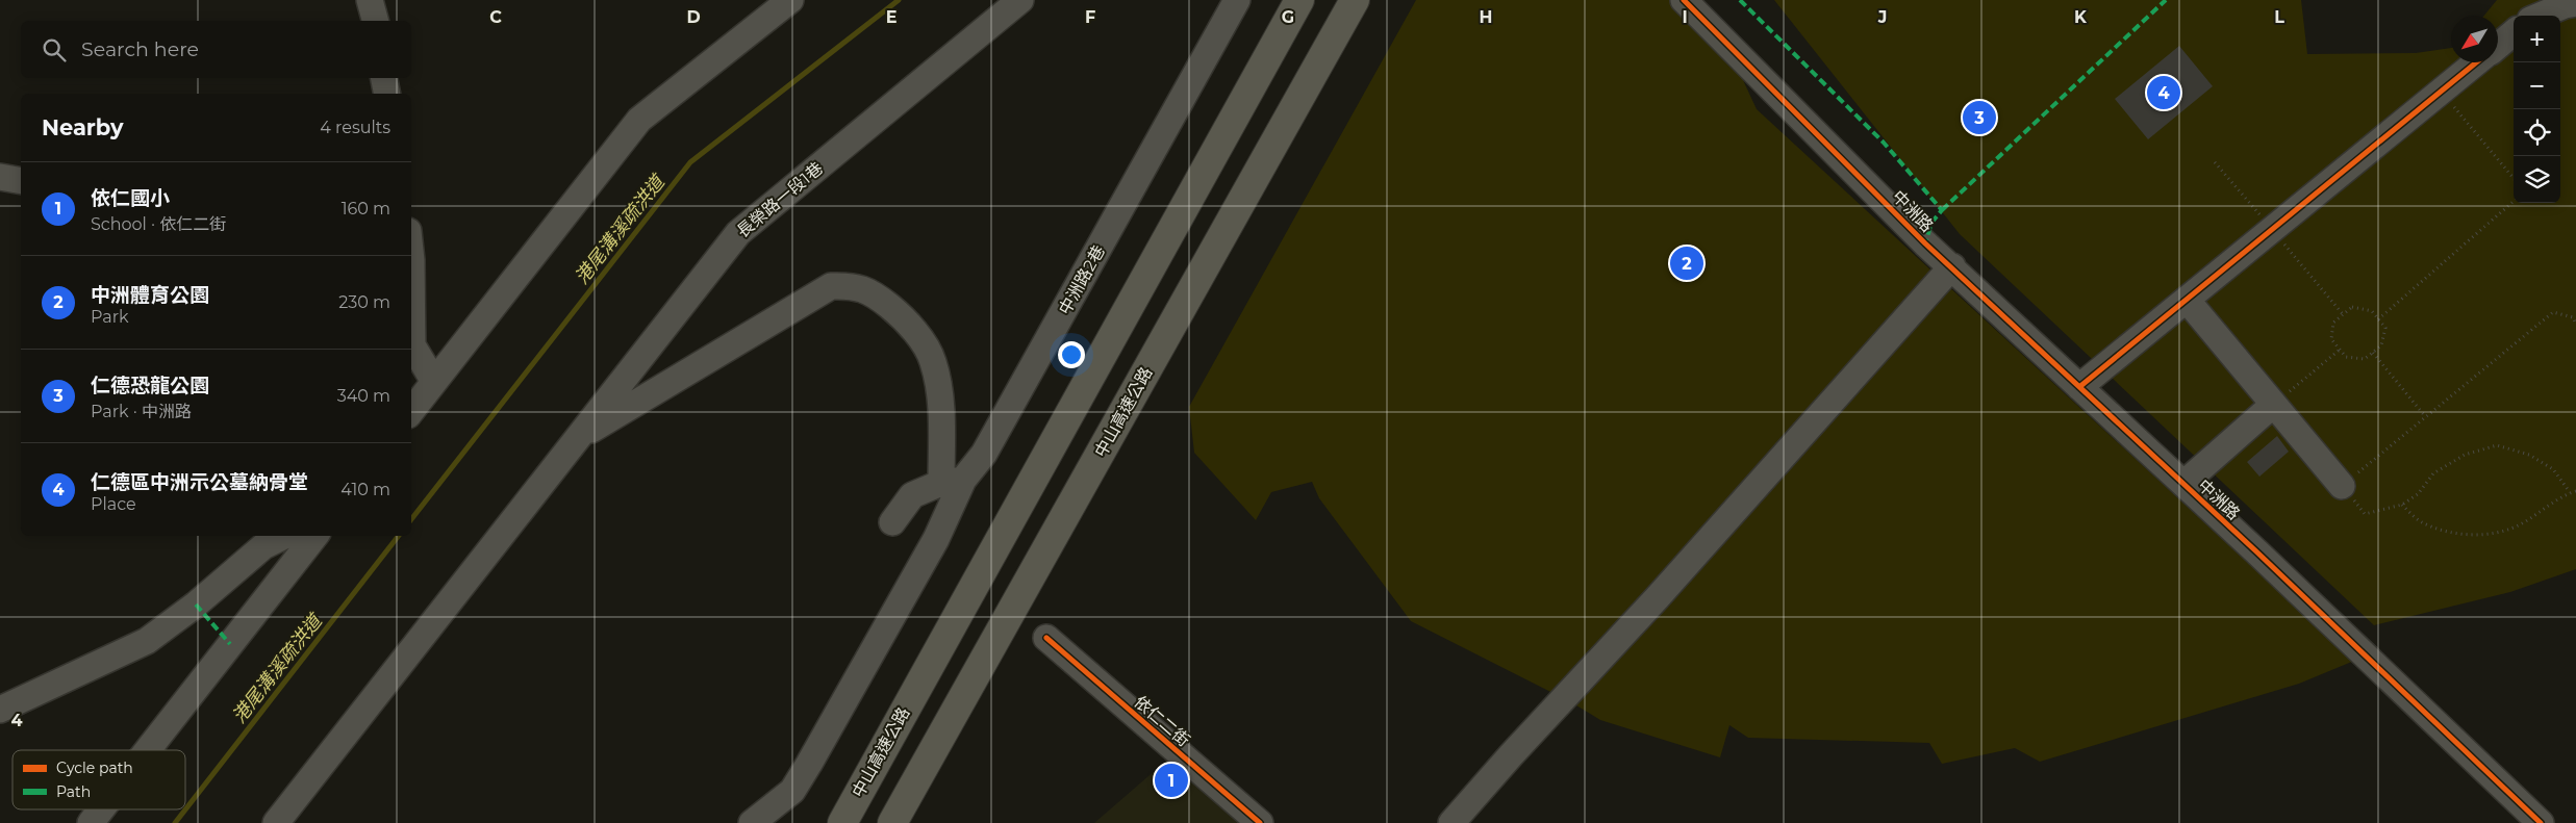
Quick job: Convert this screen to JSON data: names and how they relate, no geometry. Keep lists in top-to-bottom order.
{
  "streets": {
    "highway": ["中山高速公路"],
    "street": [
      "長榮路一段1巷",
      "中洲路",
      "中洲路2巷",
      "依仁二街"
    ]
  },
  "water": ["港尾溝溪疏洪道"],
  "legend": ["Cycle path", "Path"],
  "north": "bottom left",
  "page": {
    "map_buttons": ["+", "−"],
    "search": "Search here",
    "pins": [
      "4",
      "3",
      "2",
      "1"
    ],
    "heading": ["Nearby", "4 results"],
    "list": [
      {
        "mark": "1",
        "name": "依仁國小",
        "note": "School · 依仁二街",
        "value": "160 m"
      },
      {
        "mark": "2",
        "name": "中洲體育公園",
        "note": "Park",
        "value": "230 m"
      },
      {
        "mark": "3",
        "name": "仁德恐龍公園",
        "note": "Park · 中洲路",
        "value": "340 m"
      },
      {
        "mark": "4",
        "name": "仁德區中洲示公墓納骨堂",
        "note": "Place",
        "value": "410 m"
      }
    ]
  },
  "grid": {
    "columns": [
      "C",
      "D",
      "E",
      "F",
      "G",
      "H",
      "I",
      "J",
      "K",
      "L"
    ],
    "rows": ["4"]
  }
}
